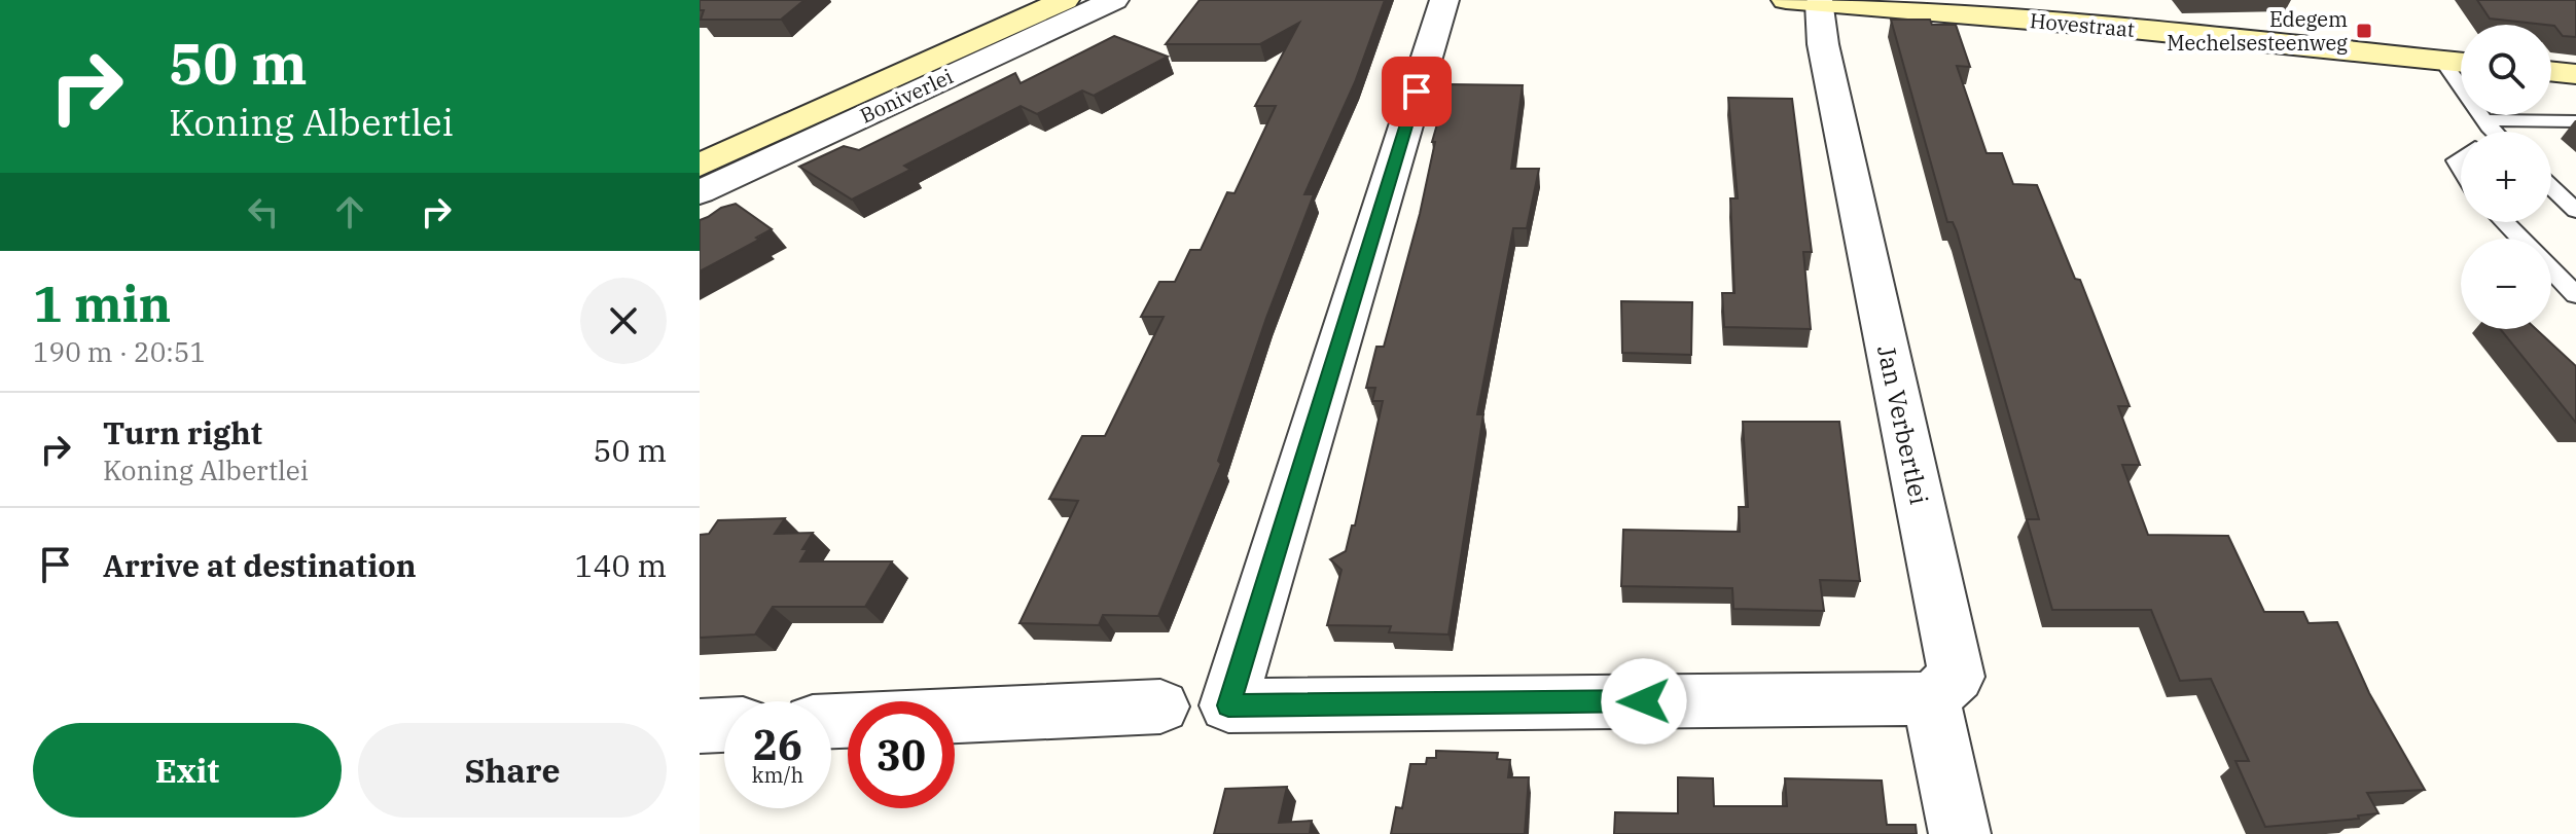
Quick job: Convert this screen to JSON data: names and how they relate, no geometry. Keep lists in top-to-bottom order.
{
  "streets": {
    "street": ["Hovestraat", "Boniverlei", "Jan Verbertlei"]
  },
  "crossings": [
    ["Hovestraat", "Jan Verbertlei"]
  ],
  "places": {
    "transit": ["Edegem Mechelsesteenweg"]
  },
  "page": {
    "turn": ["50 m", "Koning Albertlei"],
    "map_buttons": ["+", "−"],
    "heading": ["1 min", "190 m · 20:51"],
    "list": [
      {
        "name": "Turn right",
        "note": "Koning Albertlei",
        "value": "50 m"
      },
      {
        "name": "Arrive at destination",
        "value": "140 m"
      }
    ],
    "speed": "26 km/h",
    "limit": "30",
    "buttons": ["Exit", "Share"]
  }
}
